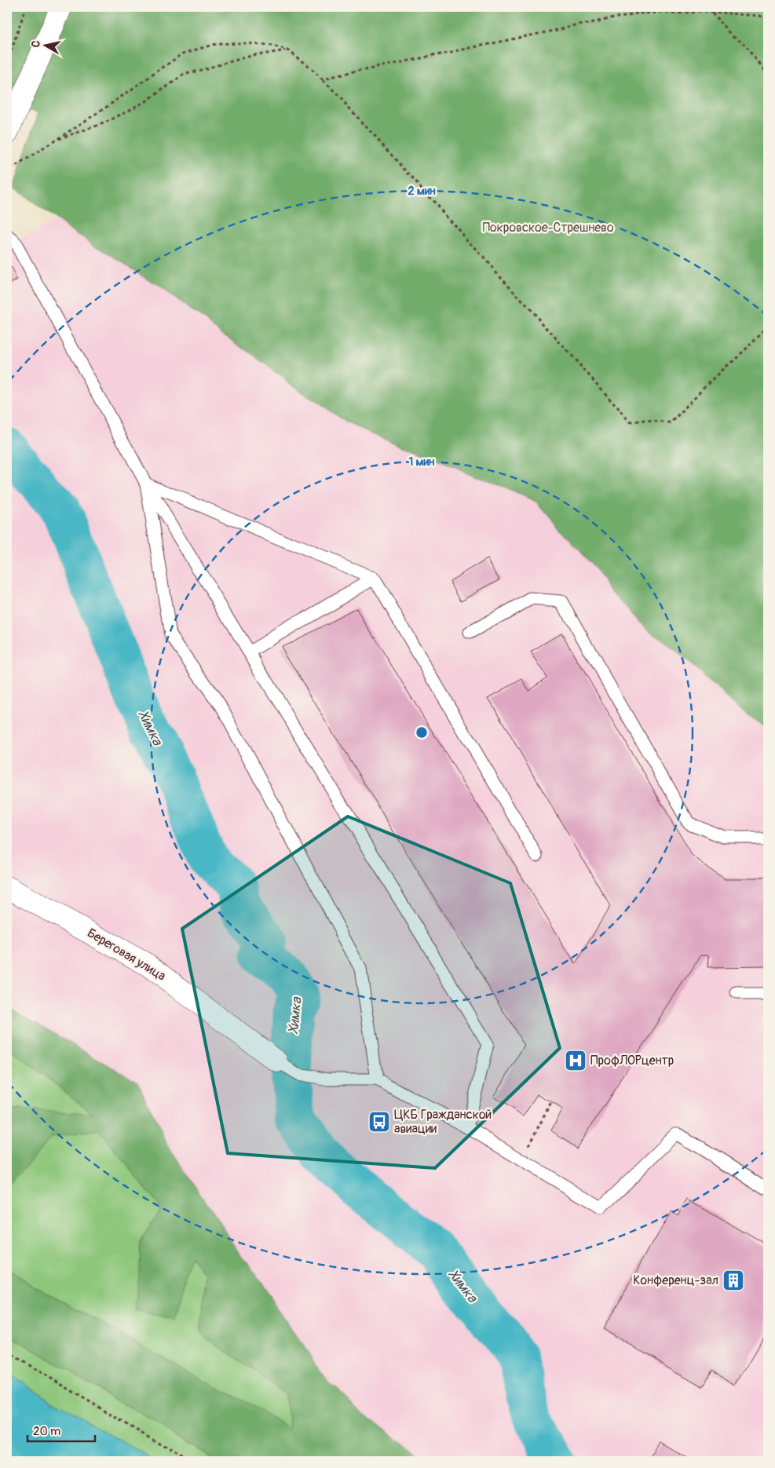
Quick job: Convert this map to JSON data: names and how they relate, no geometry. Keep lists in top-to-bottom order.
{
  "streets": {
    "street": ["Береговая улица"]
  },
  "water": ["Химка"],
  "parks": ["Покровское-Стрешнево"],
  "places": {
    "hospital": ["ПрофЛОРцентр"],
    "bus stop": ["ЦКБ Гражданской авиации"],
    "building": ["Конференц-зал"]
  },
  "scale_bar": "20 m",
  "north": "left",
  "rings": ["2 мин", "1 мин"]
}
